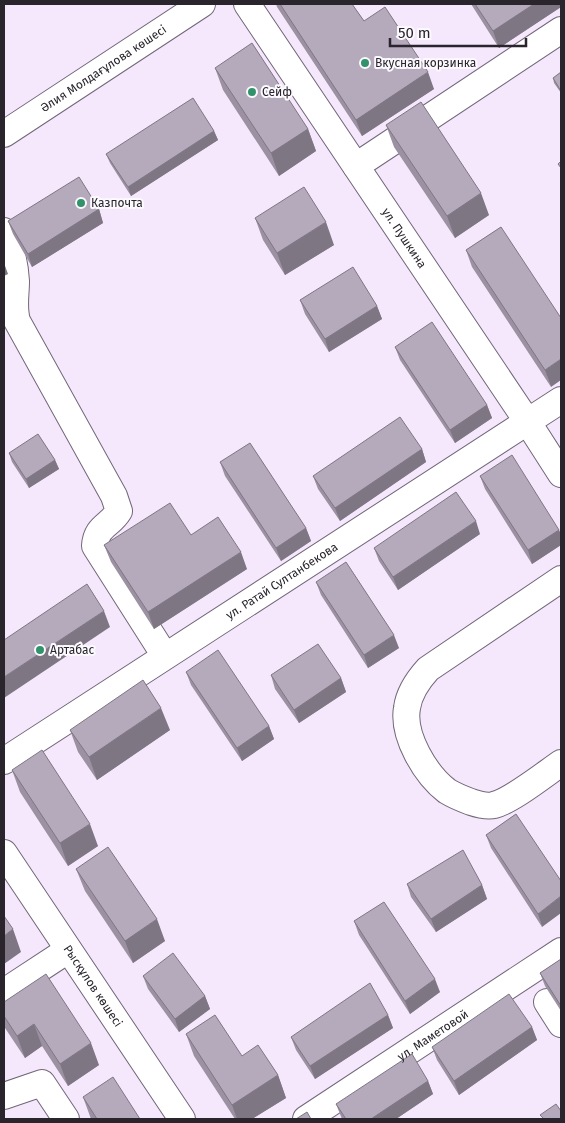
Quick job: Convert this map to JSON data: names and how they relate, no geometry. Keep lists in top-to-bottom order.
{
  "streets": {
    "street": [
      "Әлия Молдағұлова көшесі",
      "ул. Пушкина",
      "ул. Ратай Султанбекова",
      "Рысқұлов көшесі",
      "ул. Маметовой"
    ]
  },
  "crossings": [
    ["ул. Пушкина", "ул. Ратай Султанбекова"]
  ],
  "places": [
    "Вкусная корзинка",
    "Сейф",
    "Казпочта",
    "Артабас"
  ],
  "scale_bar": "50 m"
}
